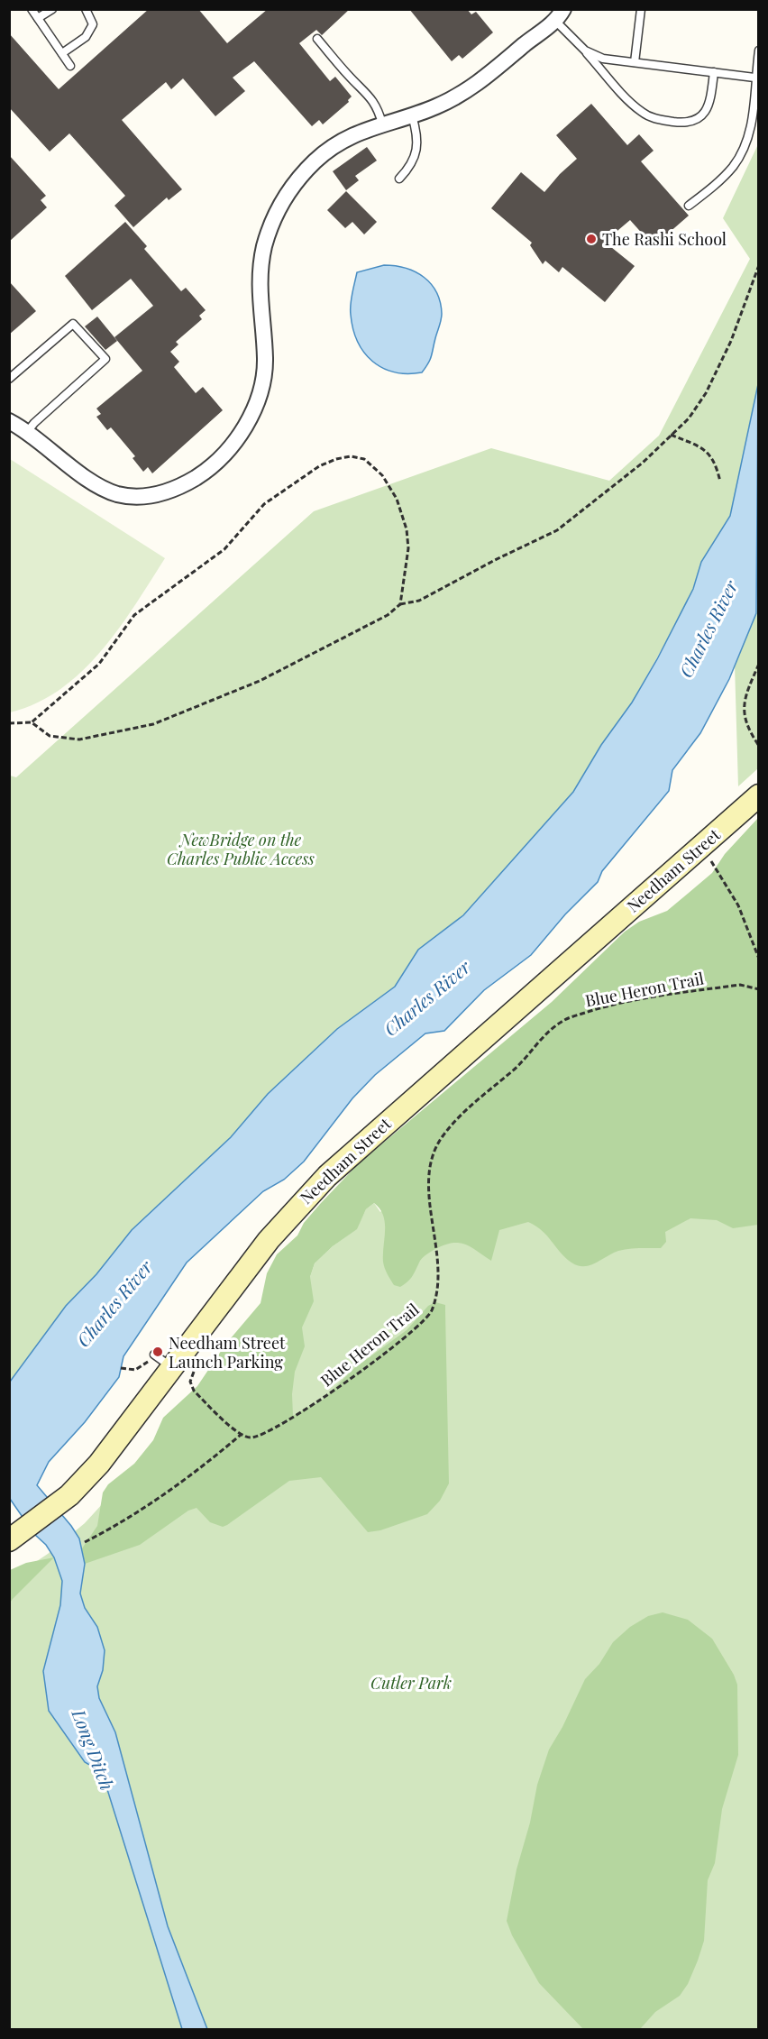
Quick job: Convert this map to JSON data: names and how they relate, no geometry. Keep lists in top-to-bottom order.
{
  "streets": {
    "main road": ["Needham Street"],
    "path": ["Blue Heron Trail"]
  },
  "water": ["Charles River", "Long Ditch"],
  "parks": ["NewBridge on the Charles Public Access", "Cutler Park"],
  "places": ["The Rashi School", "Needham Street Launch Parking"]
}
